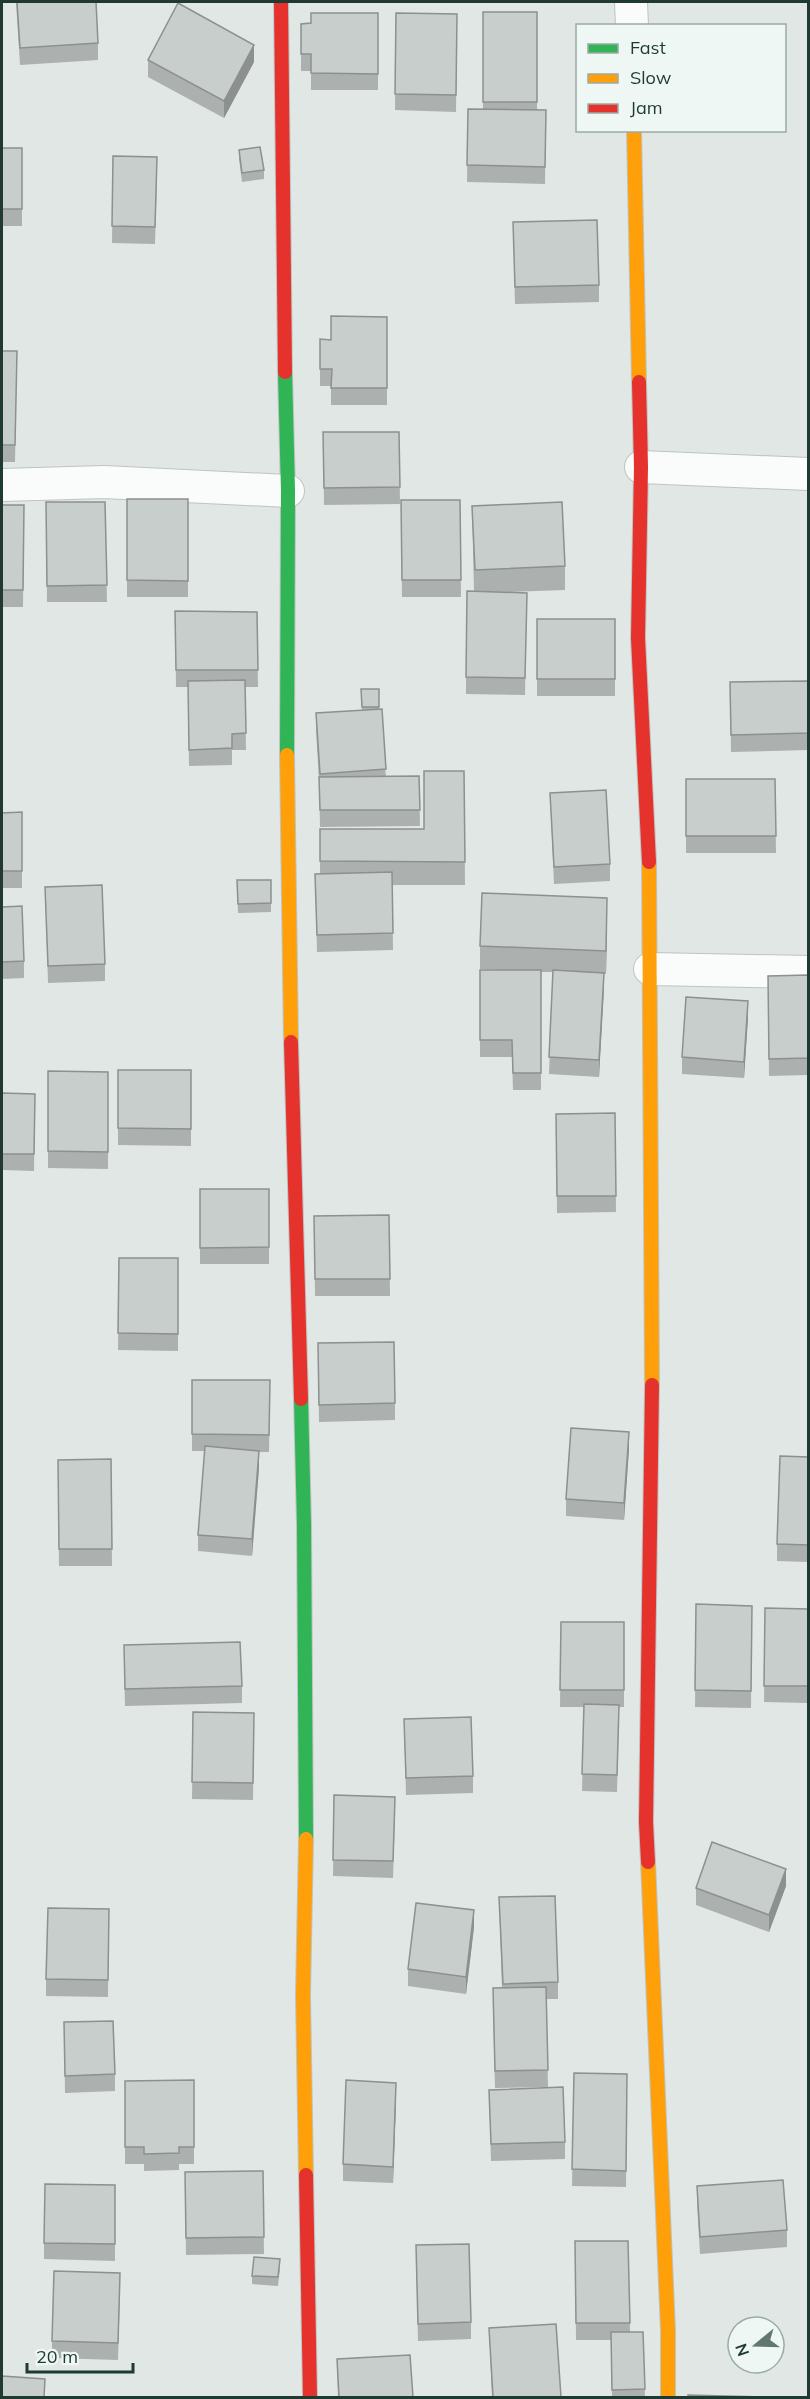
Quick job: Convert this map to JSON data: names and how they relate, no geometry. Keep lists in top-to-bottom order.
{
  "legend": ["Fast", "Slow", "Jam"],
  "scale_bar": "20 m",
  "north": "left"
}
